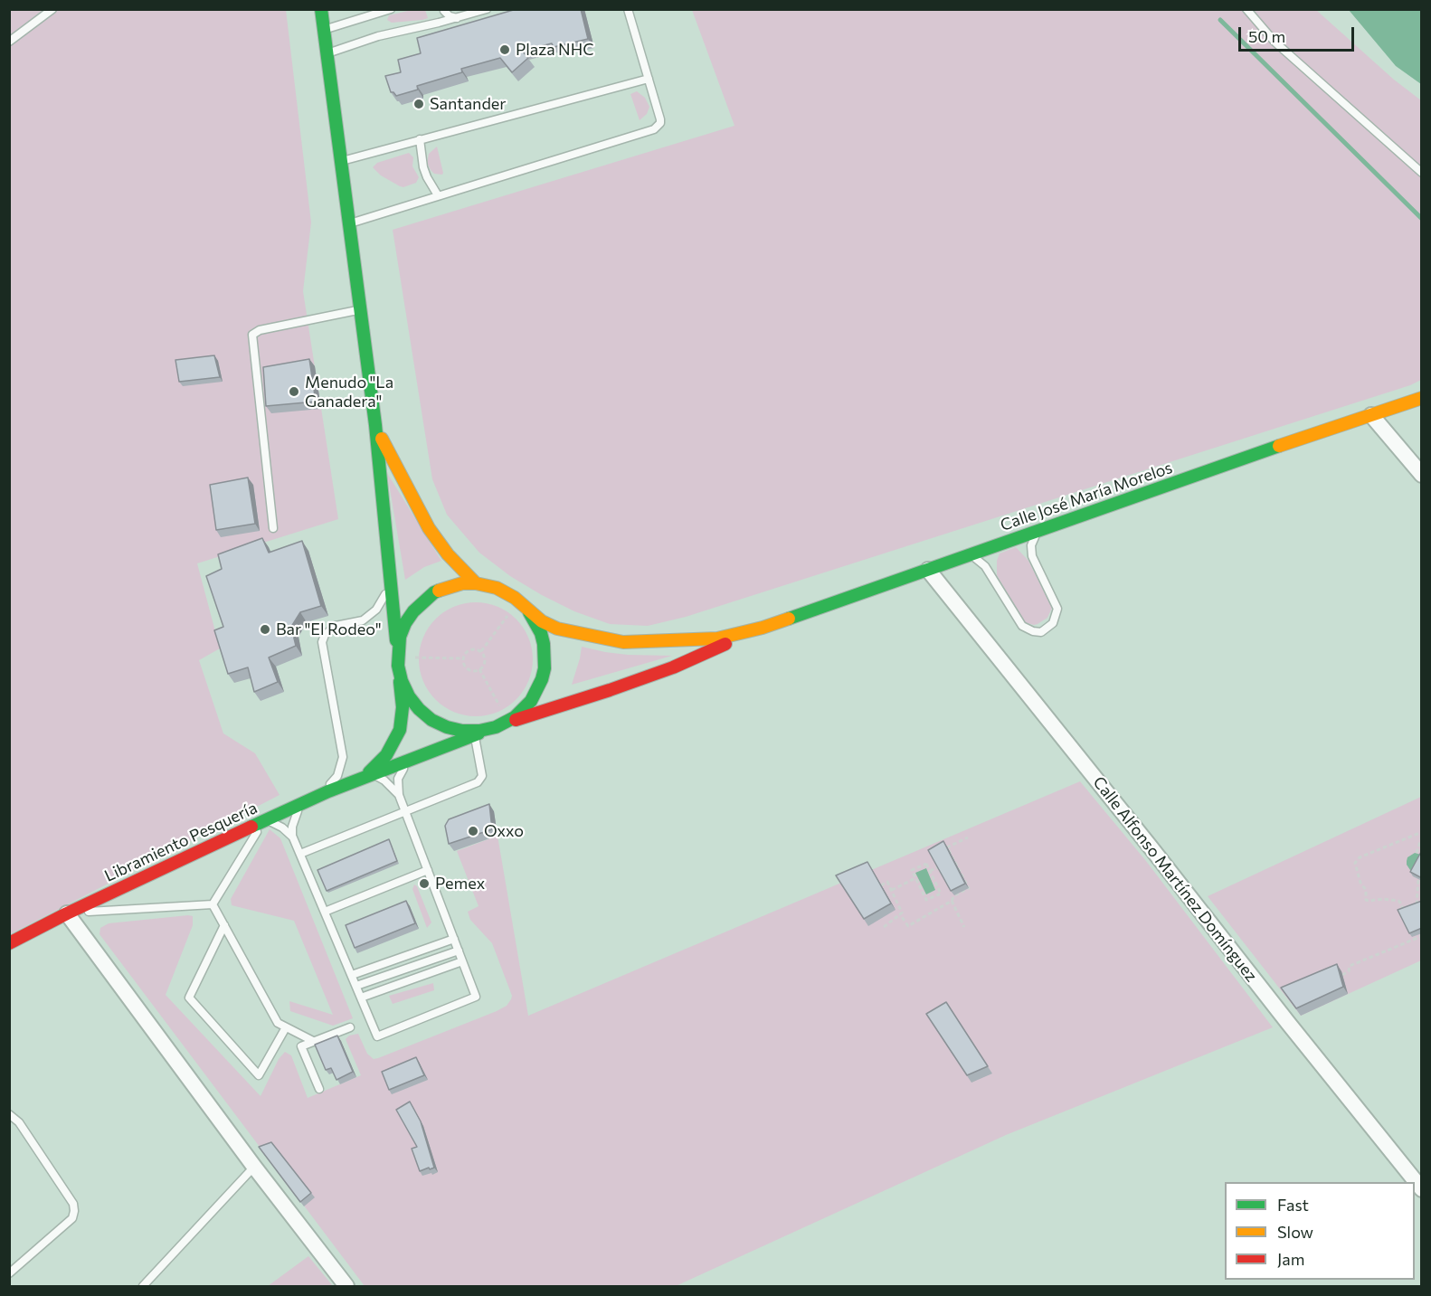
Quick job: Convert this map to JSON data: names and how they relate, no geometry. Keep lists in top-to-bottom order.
{
  "streets": {
    "main road": ["Calle José María Morelos", "Libramiento Pesquería"],
    "street": ["Calle Alfonso Martínez Domínguez"]
  },
  "crossings": [
    ["Calle José María Morelos", "Calle Alfonso Martínez Domínguez"]
  ],
  "places": [
    "Plaza NHC",
    "Santander",
    "Menudo \"La Ganadera\"",
    "Bar \"El Rodeo\"",
    "Oxxo",
    "Pemex"
  ],
  "legend": ["Fast", "Slow", "Jam"],
  "scale_bar": "50 m"
}
